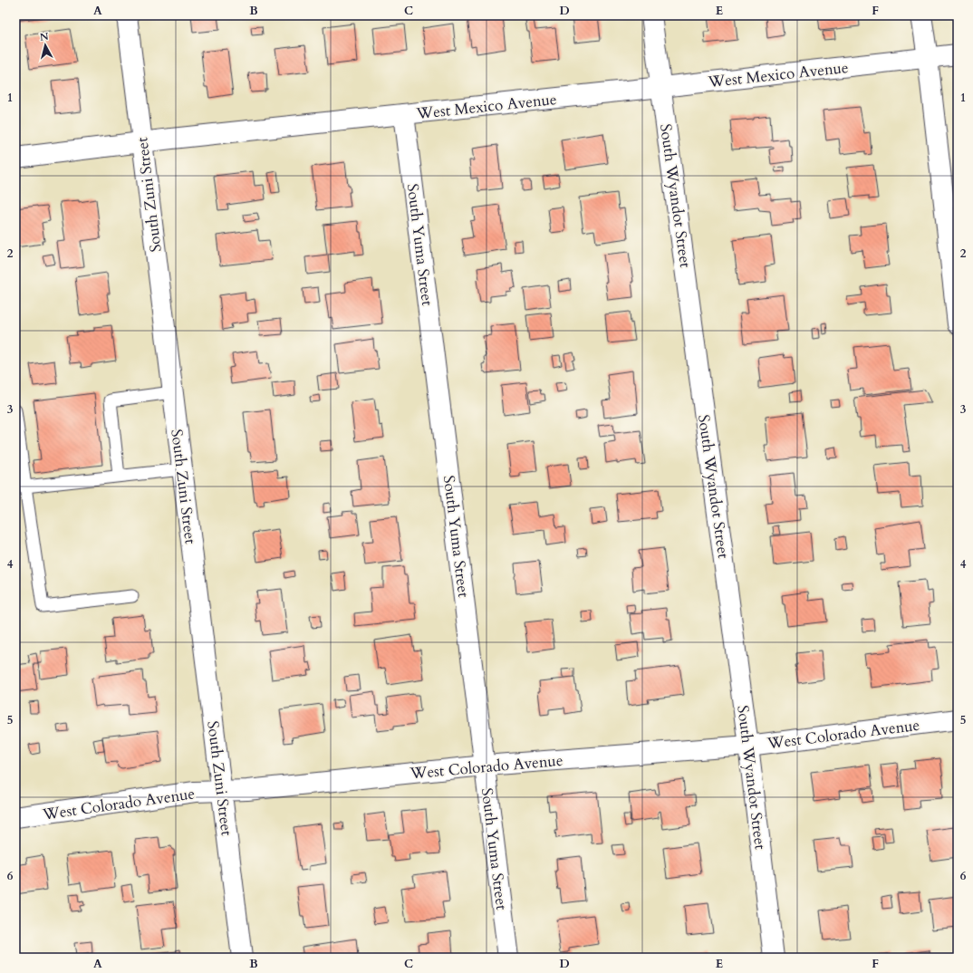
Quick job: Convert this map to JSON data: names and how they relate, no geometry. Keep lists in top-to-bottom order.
{
  "streets": {
    "street": [
      "West Mexico Avenue",
      "South Zuni Street",
      "South Wyandot Street",
      "South Yuma Street",
      "West Colorado Avenue"
    ]
  },
  "crossings": [
    ["West Mexico Avenue", "South Zuni Street"],
    ["West Mexico Avenue", "South Wyandot Street"],
    ["West Mexico Avenue", "South Yuma Street"],
    ["South Zuni Street", "West Colorado Avenue"],
    ["South Wyandot Street", "West Colorado Avenue"],
    ["South Yuma Street", "West Colorado Avenue"]
  ],
  "north": "top",
  "grid": {
    "columns": [
      "A",
      "B",
      "C",
      "D",
      "E",
      "F"
    ],
    "rows": [
      "1",
      "2",
      "3",
      "4",
      "5",
      "6"
    ]
  }
}
